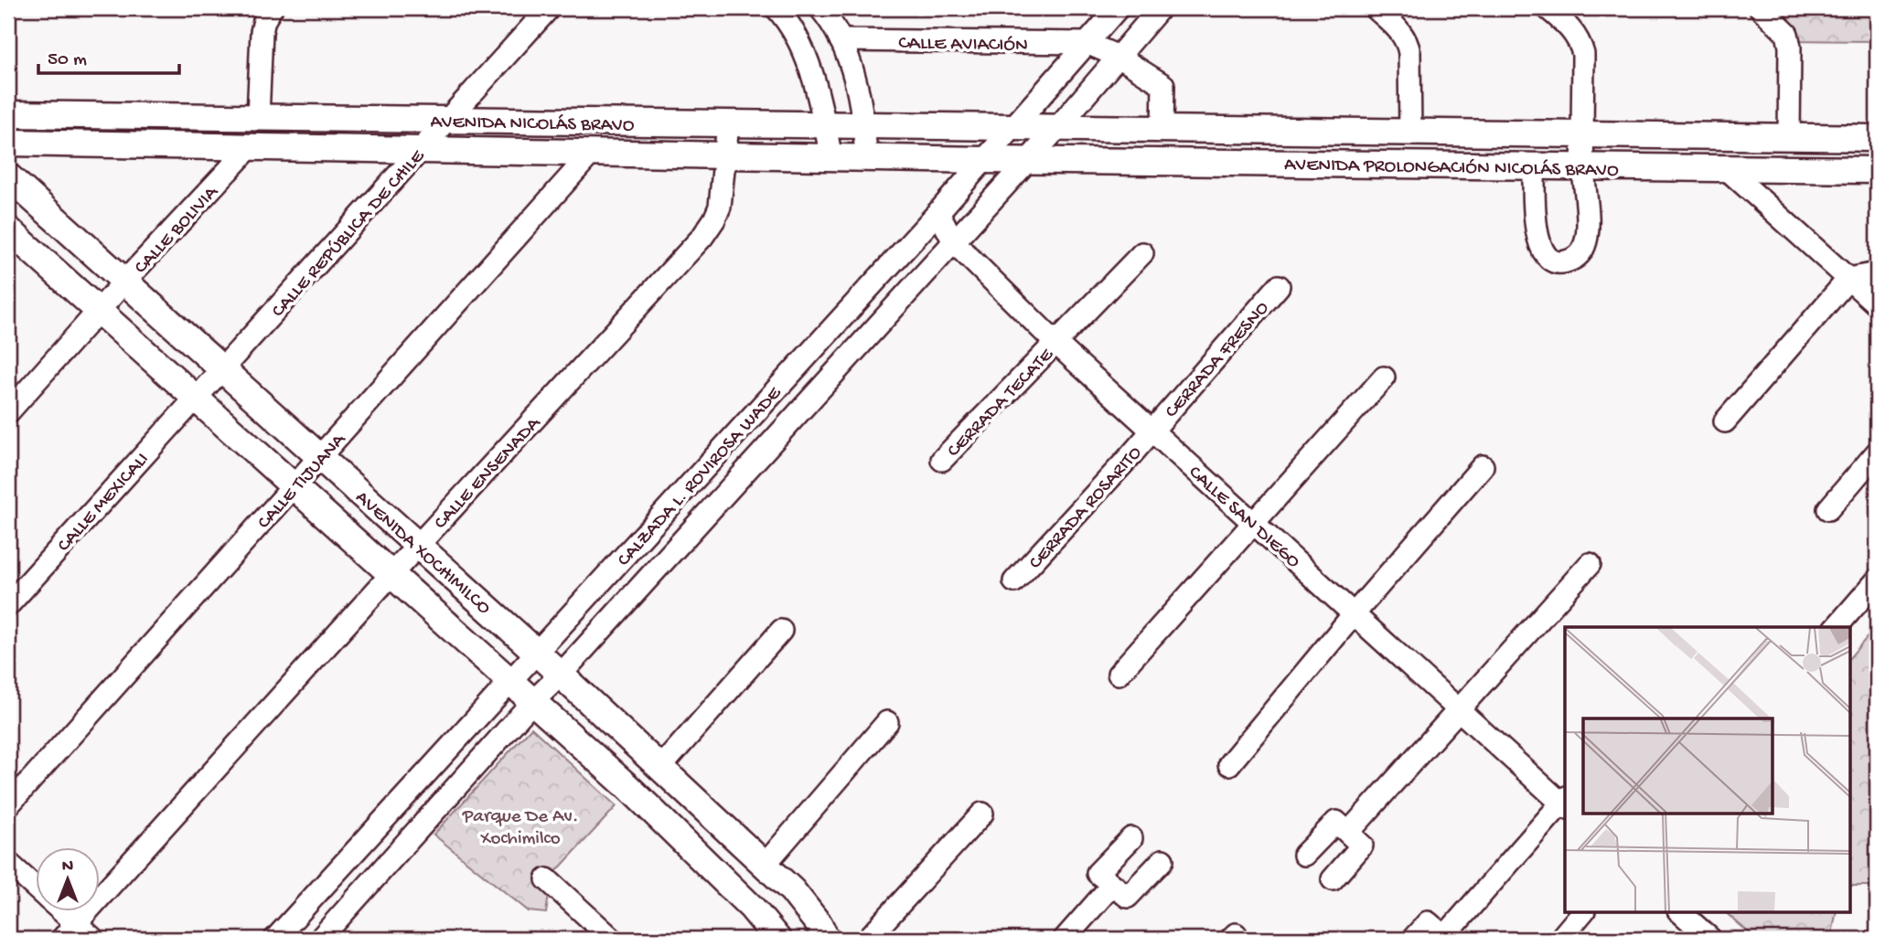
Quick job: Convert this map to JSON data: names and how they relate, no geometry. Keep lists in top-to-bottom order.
{
  "streets": {
    "main road": ["AVENIDA NICOLÁS BRAVO", "AVENIDA PROLONGACIÓN NICOLÁS BRAVO", "AVENIDA XOCHIMILCO"],
    "street": [
      "CALLE AVIACIÓN",
      "CALLE BOLIVIA",
      "CALLE REPÚBLICA DE CHILE",
      "CERRADA FRESNO",
      "CERRADA TECATE",
      "CALLE ENSENADA",
      "CALZADA L. ROVIROSA WADE",
      "CALLE TIJUANA",
      "CALLE MEXICALI",
      "CERRADA ROSARITO",
      "CALLE SAN DIEGO"
    ]
  },
  "crossings": [
    ["CALLE AVIACIÓN", "CALZADA L. ROVIROSA WADE"],
    ["AVENIDA NICOLÁS BRAVO", "AVENIDA PROLONGACIÓN NICOLÁS BRAVO"],
    ["AVENIDA NICOLÁS BRAVO", "CALLE BOLIVIA"],
    ["AVENIDA NICOLÁS BRAVO", "CALLE REPÚBLICA DE CHILE"],
    ["AVENIDA NICOLÁS BRAVO", "CALLE ENSENADA"],
    ["AVENIDA NICOLÁS BRAVO", "CALZADA L. ROVIROSA WADE"],
    ["AVENIDA NICOLÁS BRAVO", "CALLE TIJUANA"],
    ["AVENIDA PROLONGACIÓN NICOLÁS BRAVO", "CALZADA L. ROVIROSA WADE"],
    ["CALLE BOLIVIA", "AVENIDA XOCHIMILCO"],
    ["CALLE REPÚBLICA DE CHILE", "CALLE MEXICALI"],
    ["CALLE REPÚBLICA DE CHILE", "AVENIDA XOCHIMILCO"],
    ["CERRADA FRESNO", "CERRADA ROSARITO"],
    ["CERRADA FRESNO", "CALLE SAN DIEGO"],
    ["CERRADA TECATE", "CALLE SAN DIEGO"],
    ["CALLE ENSENADA", "AVENIDA XOCHIMILCO"],
    ["CALZADA L. ROVIROSA WADE", "CALLE SAN DIEGO"],
    ["CALZADA L. ROVIROSA WADE", "AVENIDA XOCHIMILCO"],
    ["CALLE TIJUANA", "AVENIDA XOCHIMILCO"],
    ["CALLE MEXICALI", "AVENIDA XOCHIMILCO"],
    ["CERRADA ROSARITO", "CALLE SAN DIEGO"]
  ],
  "parks": ["Parque De Av. Xochimilco"],
  "scale_bar": "50 m",
  "north": "top"
}
